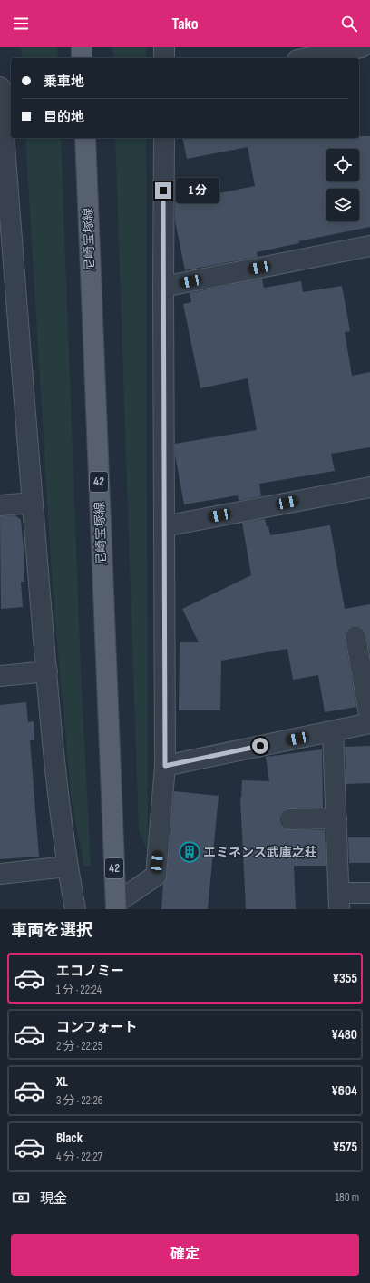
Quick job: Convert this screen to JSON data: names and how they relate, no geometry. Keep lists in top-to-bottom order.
{
  "streets": {
    "main road": ["尼崎宝塚線", "42"]
  },
  "places": {
    "building": ["エミネンス武庫之荘"]
  },
  "page": {
    "header": "Tako",
    "banner": ["乗車地", "目的地"],
    "bubble": "1 分",
    "heading": "車両を選択",
    "list": [
      {
        "name": "エコノミー",
        "note": "1 分 · 22:24",
        "value": "¥355"
      },
      {
        "name": "コンフォート",
        "note": "2 分 · 22:25",
        "value": "¥480"
      },
      {
        "name": "XL",
        "note": "3 分 · 22:26",
        "value": "¥604"
      },
      {
        "name": "Black",
        "note": "4 分 · 22:27",
        "value": "¥575"
      }
    ],
    "pay": ["現金", "180 m"],
    "buttons": "確定"
  }
}
